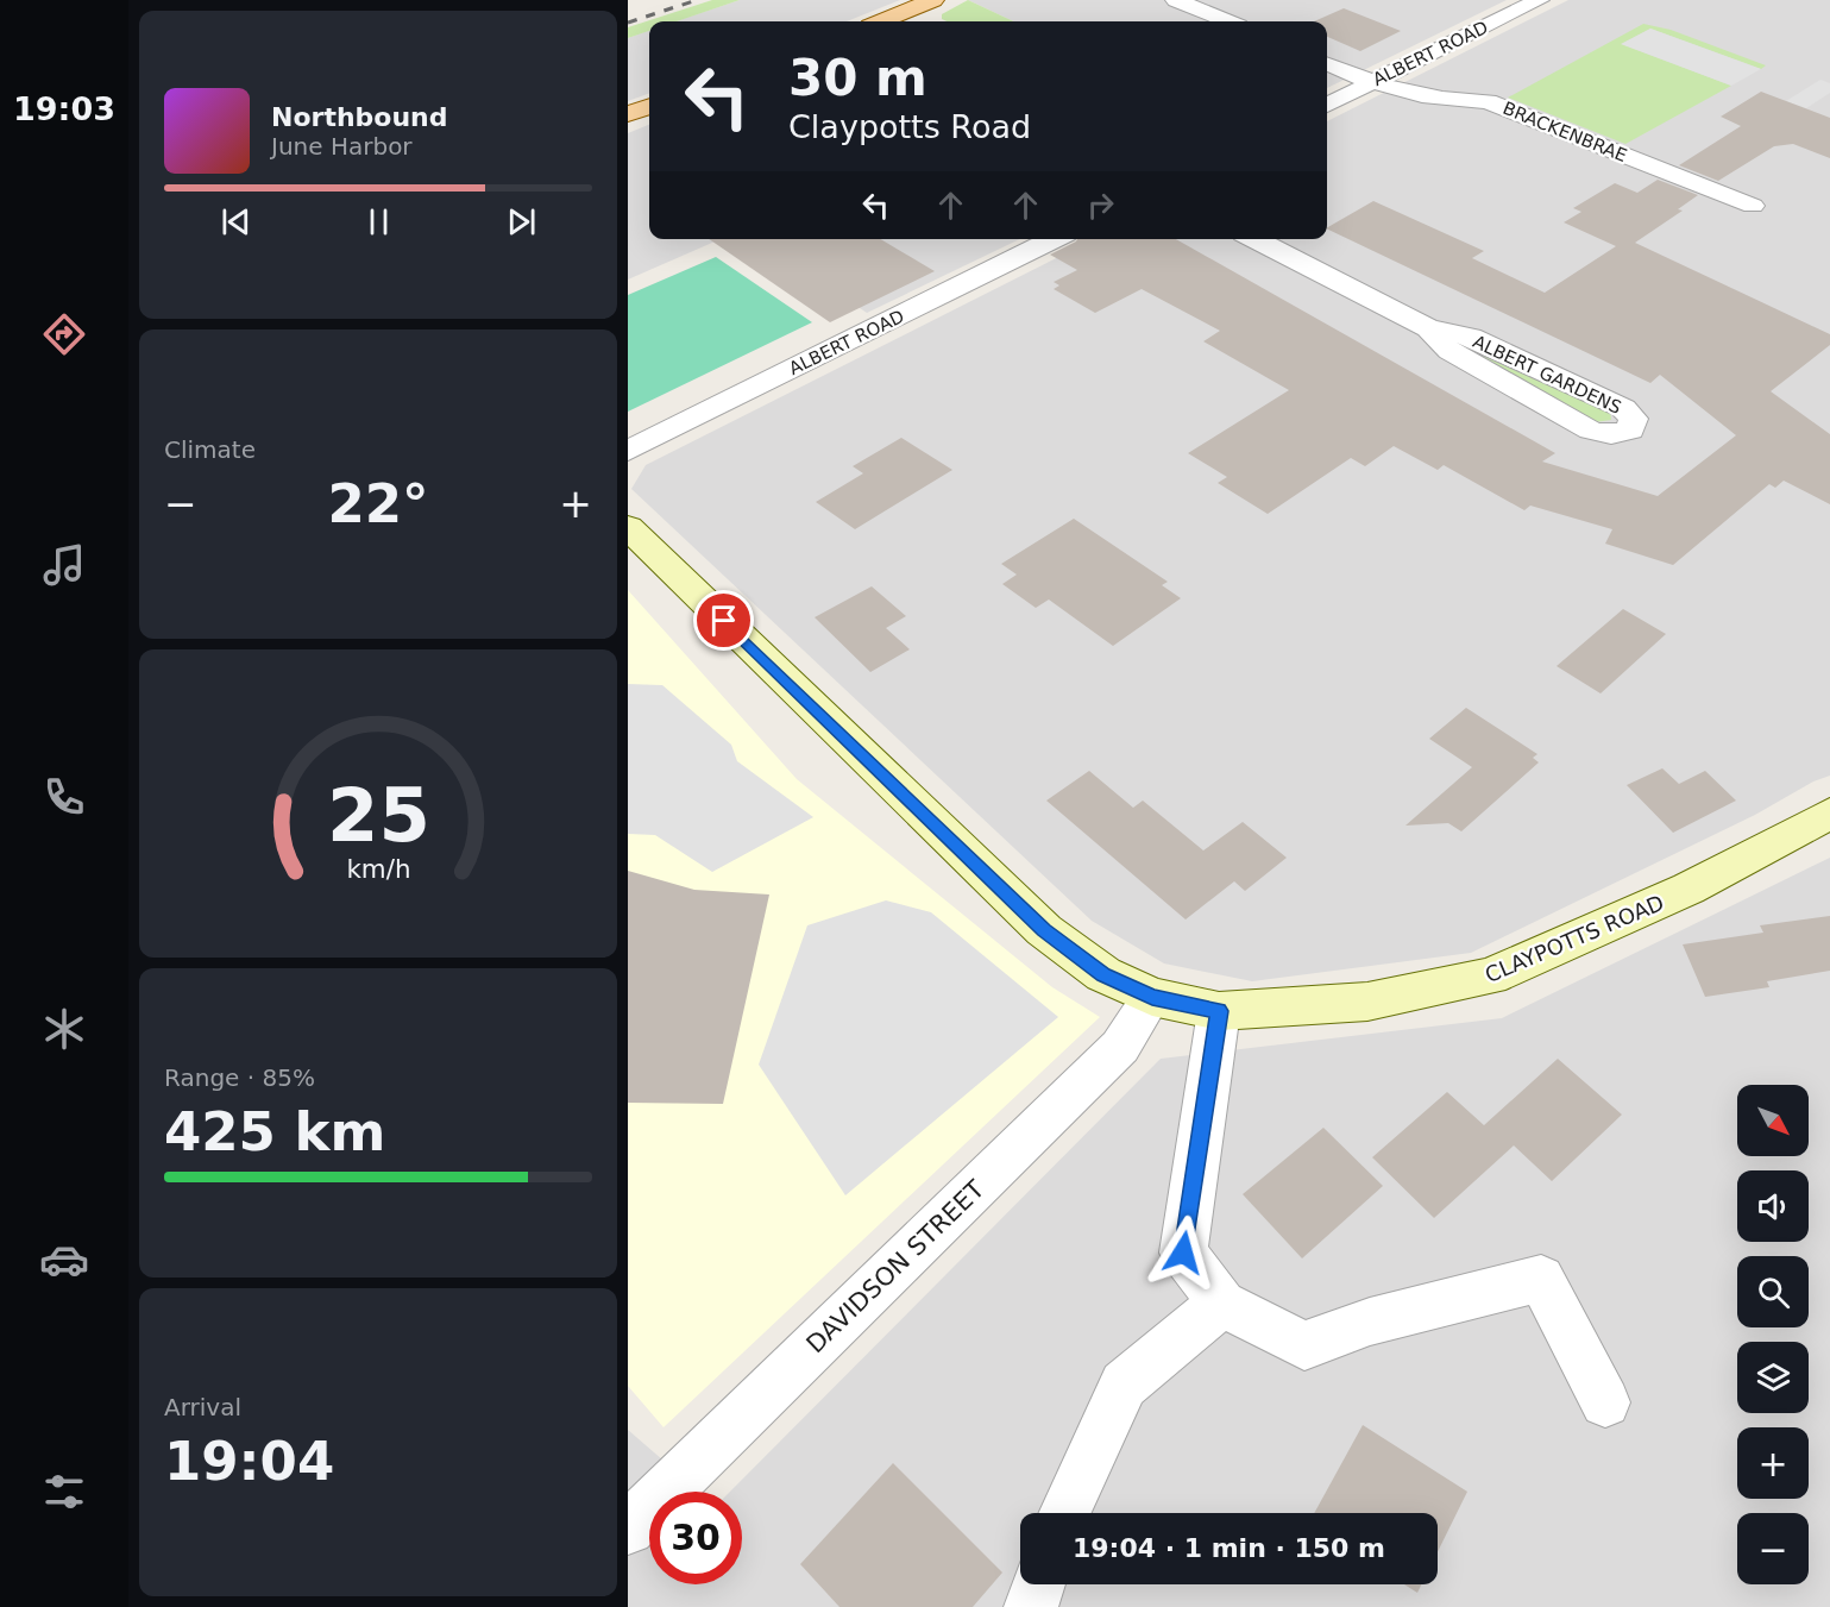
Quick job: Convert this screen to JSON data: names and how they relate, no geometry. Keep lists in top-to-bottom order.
{
  "streets": {
    "main road": ["CLAYPOTTS ROAD"],
    "street": [
      "ALBERT ROAD",
      "BRACKENBRAE",
      "ALBERT GARDENS",
      "DAVIDSON STREET"
    ]
  },
  "crossings": [
    ["ALBERT ROAD", "BRACKENBRAE"],
    ["CLAYPOTTS ROAD", "DAVIDSON STREET"]
  ],
  "north": "bottom right",
  "page": {
    "tabs": "19:03",
    "turn": ["30 m", "Claypotts Road"],
    "song": ["Northbound", "June Harbor"],
    "tile": [
      "Climate",
      ["Range · 85%", "425 km"],
      ["Arrival", "19:04"]
    ],
    "heat": ["−", "22°", "+"],
    "map_buttons": ["+", "−"],
    "limit": "30",
    "trip": "19:04 · 1 min · 150 m",
    "gauge": ["25", "km/h"]
  }
}
